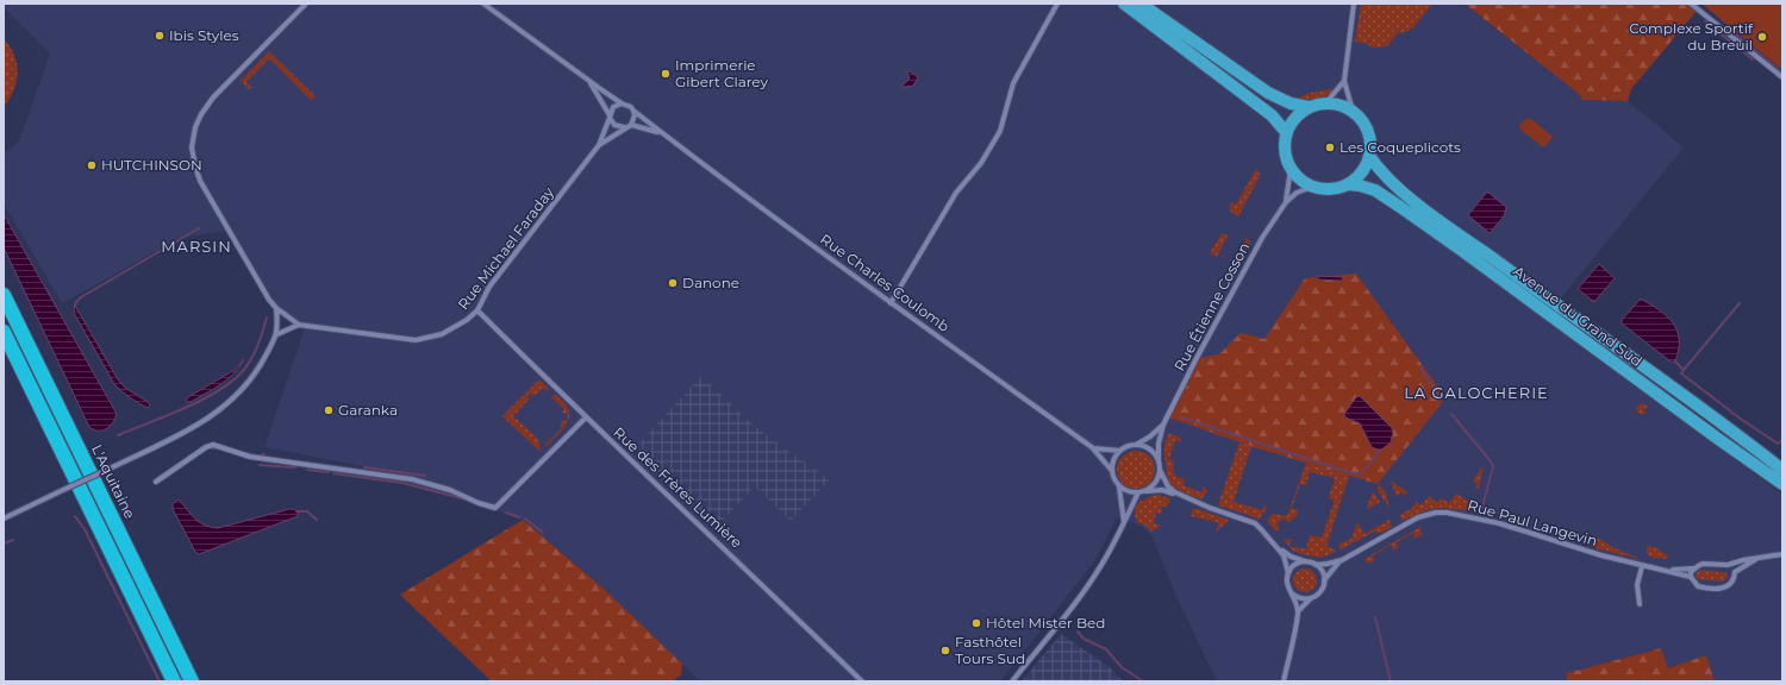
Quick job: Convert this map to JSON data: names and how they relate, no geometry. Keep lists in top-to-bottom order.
{
  "streets": {
    "highway": ["L'Aquitaine"],
    "main road": ["Avenue du Grand Sud"],
    "street": [
      "Rue Michael Faraday",
      "Rue Charles Coulomb",
      "Rue Étienne Cosson",
      "Rue des Frères Lumière",
      "Rue Paul Langevin"
    ]
  },
  "crossings": [
    ["Rue Michael Faraday", "Rue Charles Coulomb"],
    ["Rue Michael Faraday", "Rue des Frères Lumière"],
    ["Rue Charles Coulomb", "Rue Étienne Cosson"],
    ["Rue Étienne Cosson", "Avenue du Grand Sud"]
  ],
  "districts": ["MARSIN", "LA GALOCHERIE"],
  "places": [
    "Ibis Styles",
    "Complexe Sportif du Breuil",
    "Imprimerie Gibert Clarey",
    "Les Coqueplicots",
    "HUTCHINSON",
    "Danone",
    "Garanka",
    "Hôtel Mister Bed",
    "Fasthôtel Tours Sud"
  ]
}
